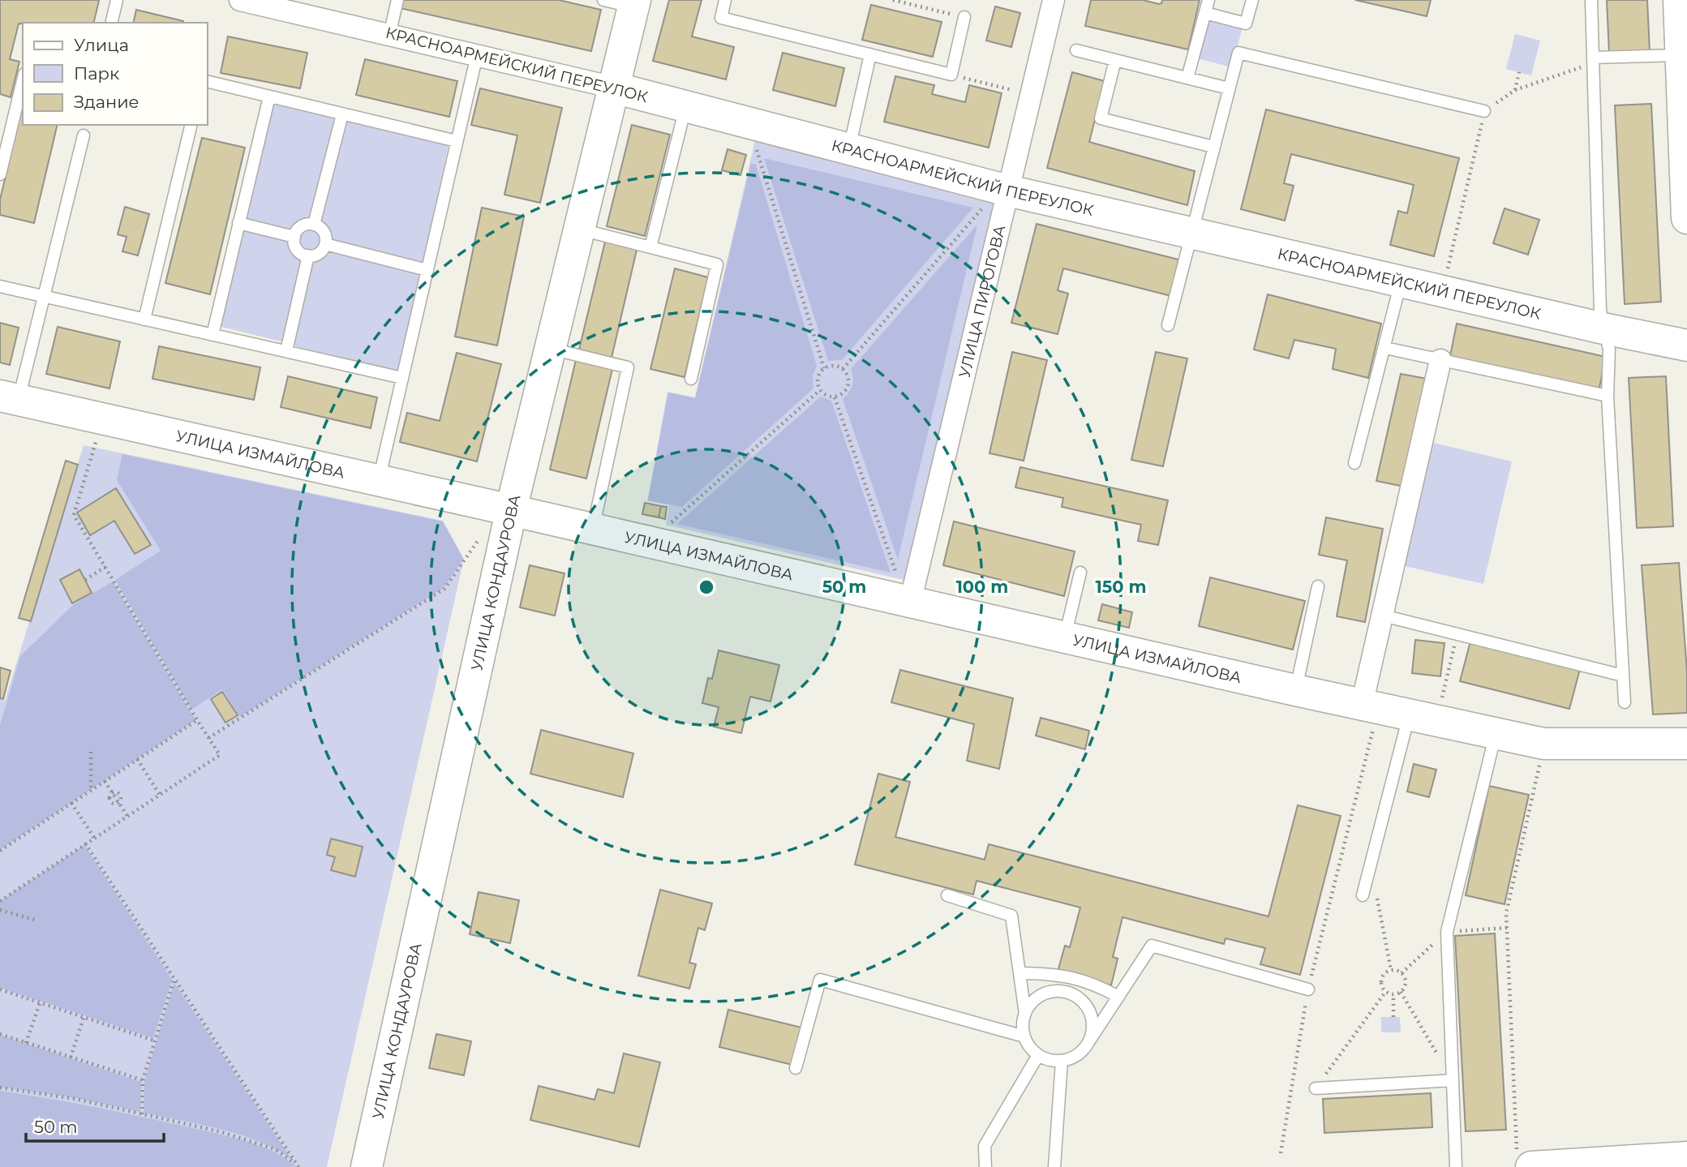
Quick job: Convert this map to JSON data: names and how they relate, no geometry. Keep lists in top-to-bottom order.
{
  "streets": {
    "street": [
      "КРАСНОАРМЕЙСКИЙ ПЕРЕУЛОК",
      "УЛИЦА ПИРОГОВА",
      "УЛИЦА ИЗМАЙЛОВА",
      "УЛИЦА КОНДАУРОВА"
    ]
  },
  "crossings": [
    ["КРАСНОАРМЕЙСКИЙ ПЕРЕУЛОК", "УЛИЦА ПИРОГОВА"],
    ["КРАСНОАРМЕЙСКИЙ ПЕРЕУЛОК", "УЛИЦА КОНДАУРОВА"],
    ["УЛИЦА ПИРОГОВА", "УЛИЦА ИЗМАЙЛОВА"],
    ["УЛИЦА ИЗМАЙЛОВА", "УЛИЦА КОНДАУРОВА"]
  ],
  "legend": ["Улица", "Парк", "Здание"],
  "scale_bar": "50 m",
  "rings": ["50 m", "100 m", "150 m"]
}
